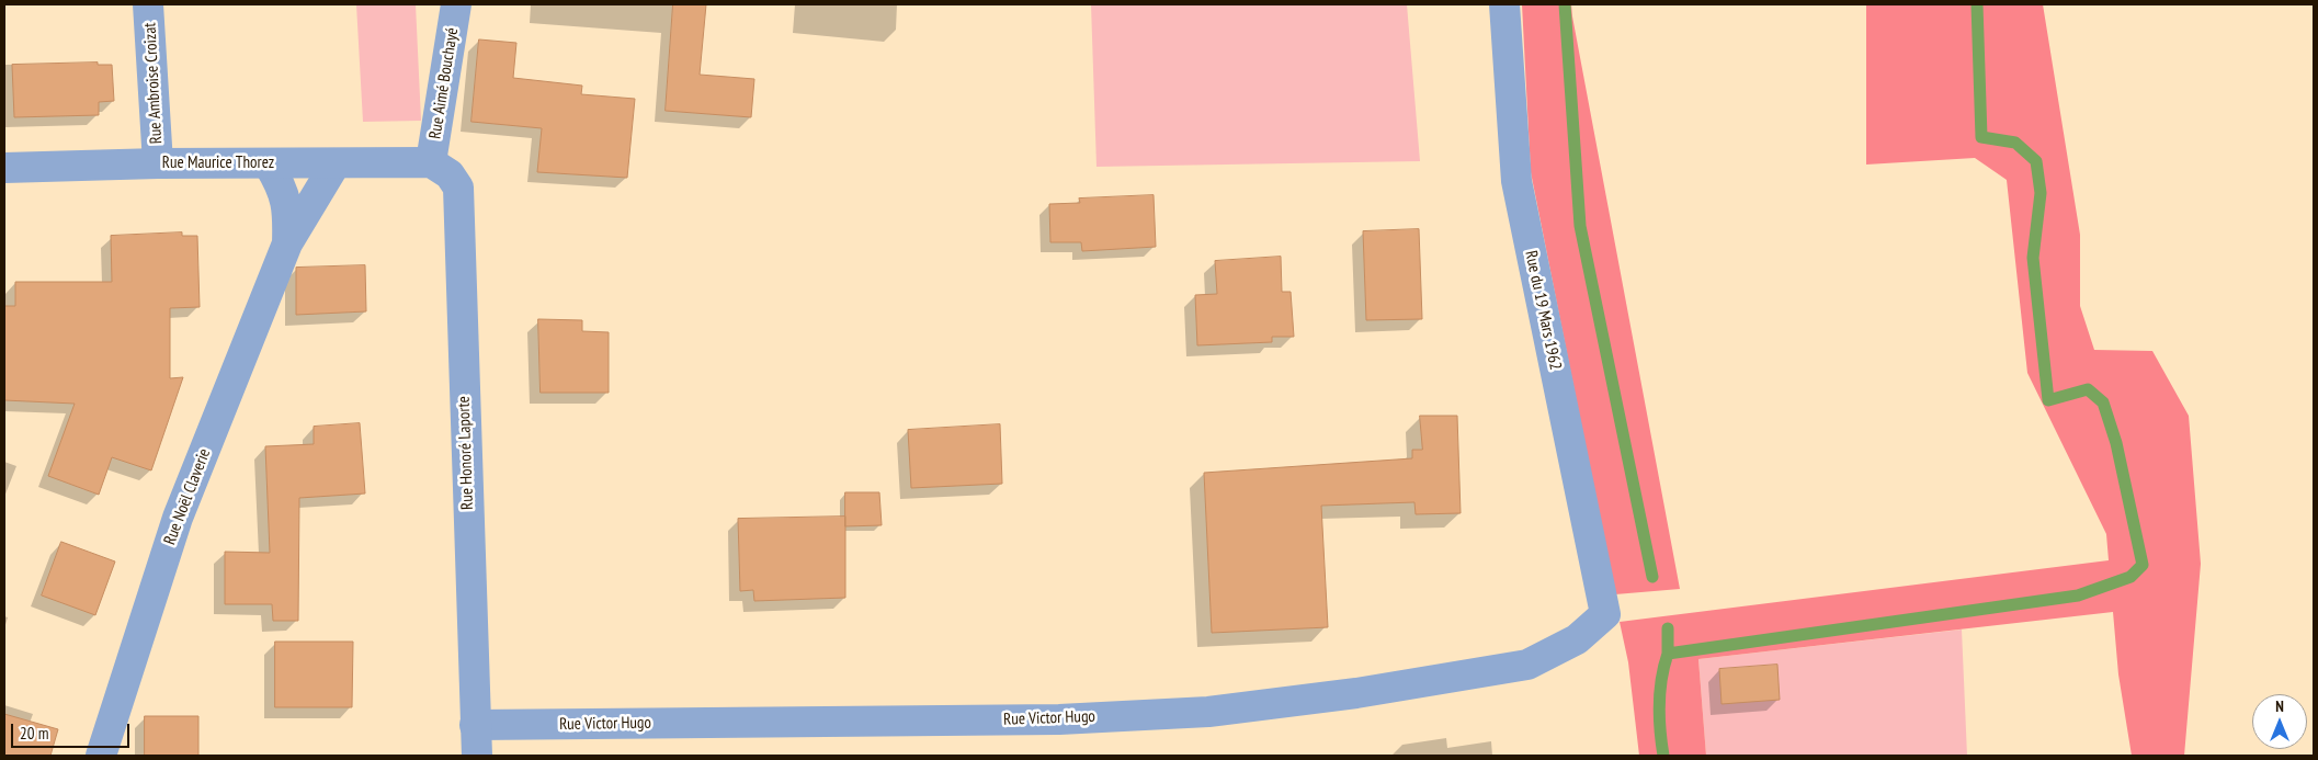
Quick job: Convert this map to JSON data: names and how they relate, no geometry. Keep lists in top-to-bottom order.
{
  "streets": {
    "street": [
      "Rue Ambroise Croizat",
      "Rue Aimé Bouchayé",
      "Rue Maurice Thorez",
      "Rue du 19 Mars 1962",
      "Rue Honoré Laporte",
      "Rue Noël Claverie",
      "Rue Victor Hugo"
    ]
  },
  "crossings": [
    ["Rue Ambroise Croizat", "Rue Maurice Thorez"],
    ["Rue Aimé Bouchayé", "Rue Maurice Thorez"],
    ["Rue Aimé Bouchayé", "Rue Honoré Laporte"],
    ["Rue Maurice Thorez", "Rue Honoré Laporte"],
    ["Rue Maurice Thorez", "Rue Noël Claverie"],
    ["Rue du 19 Mars 1962", "Rue Victor Hugo"],
    ["Rue Honoré Laporte", "Rue Victor Hugo"]
  ],
  "scale_bar": "20 m",
  "north": "top"
}
